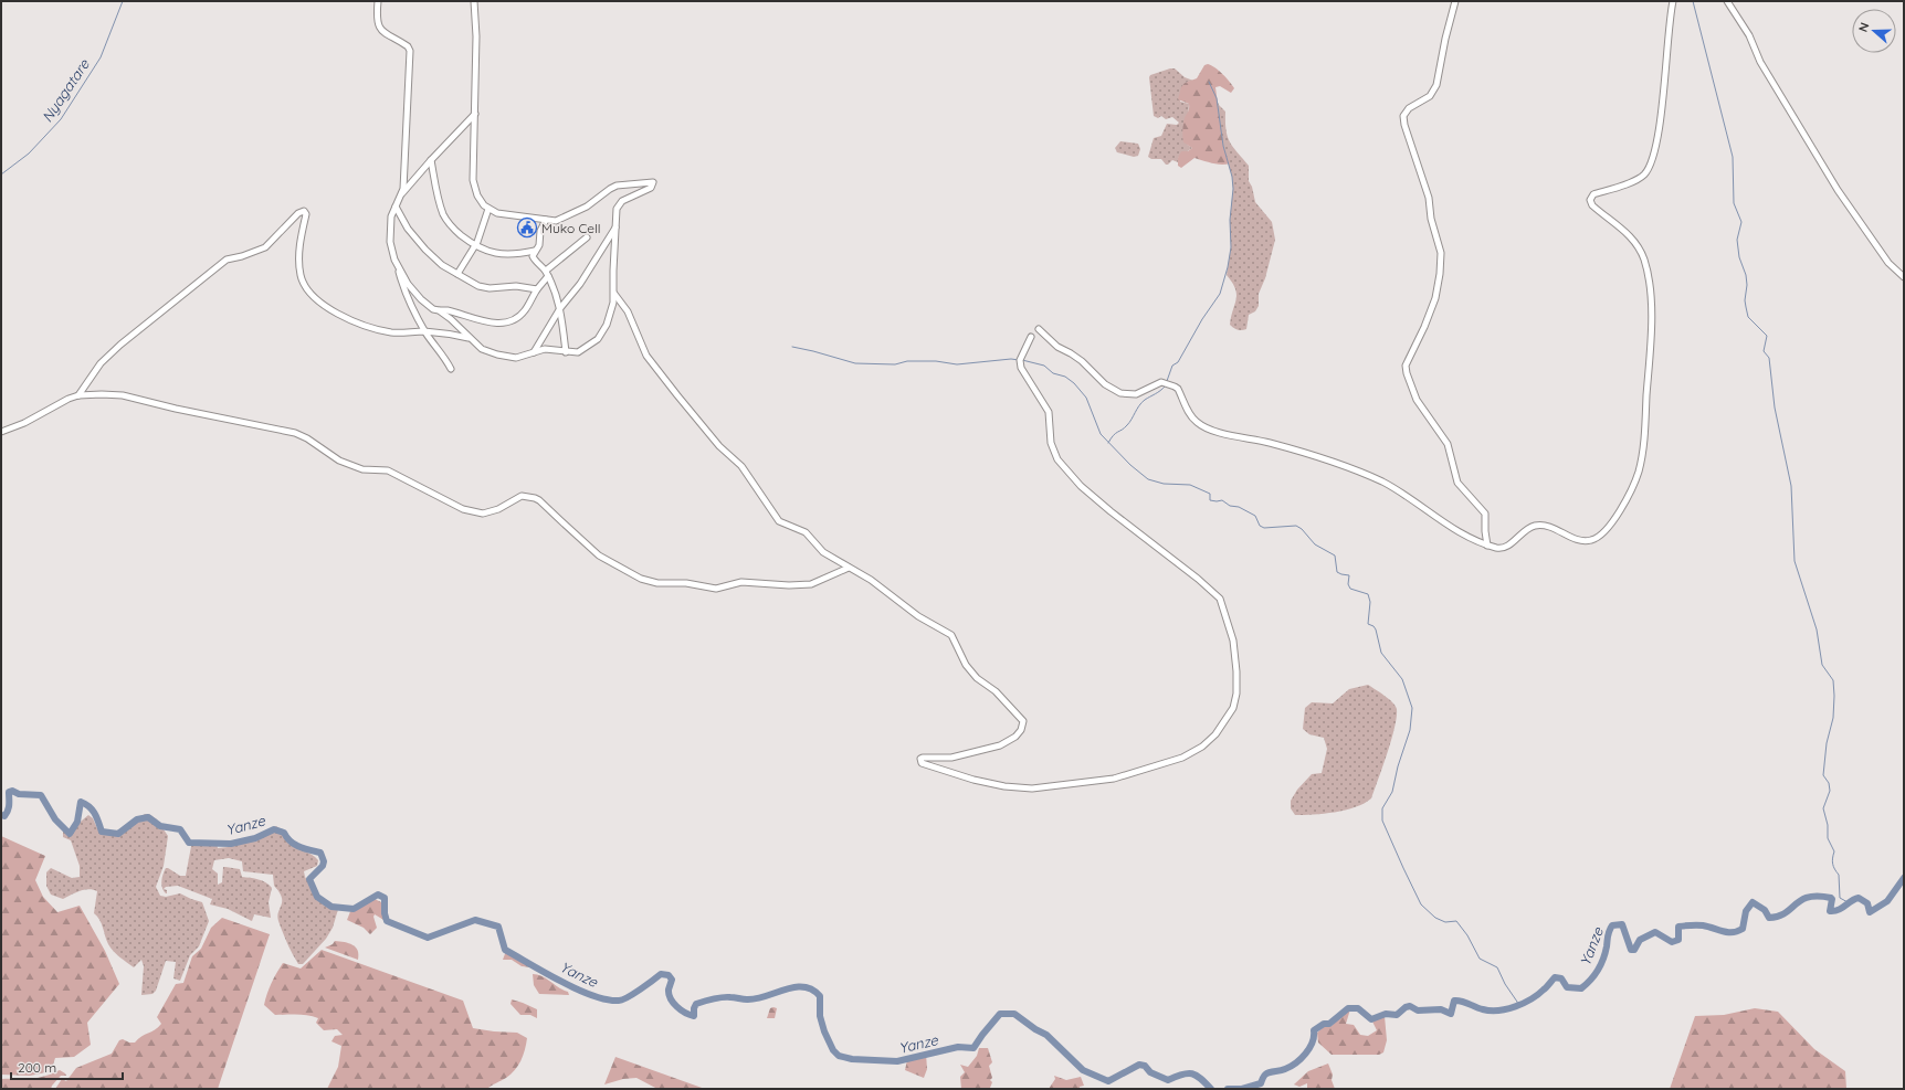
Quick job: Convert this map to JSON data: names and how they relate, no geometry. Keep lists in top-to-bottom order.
{
  "water": ["Nyagatare", "Yanze"],
  "places": {
    "public building": ["Muko Cell"]
  },
  "scale_bar": "200 m",
  "north": "left"
}
